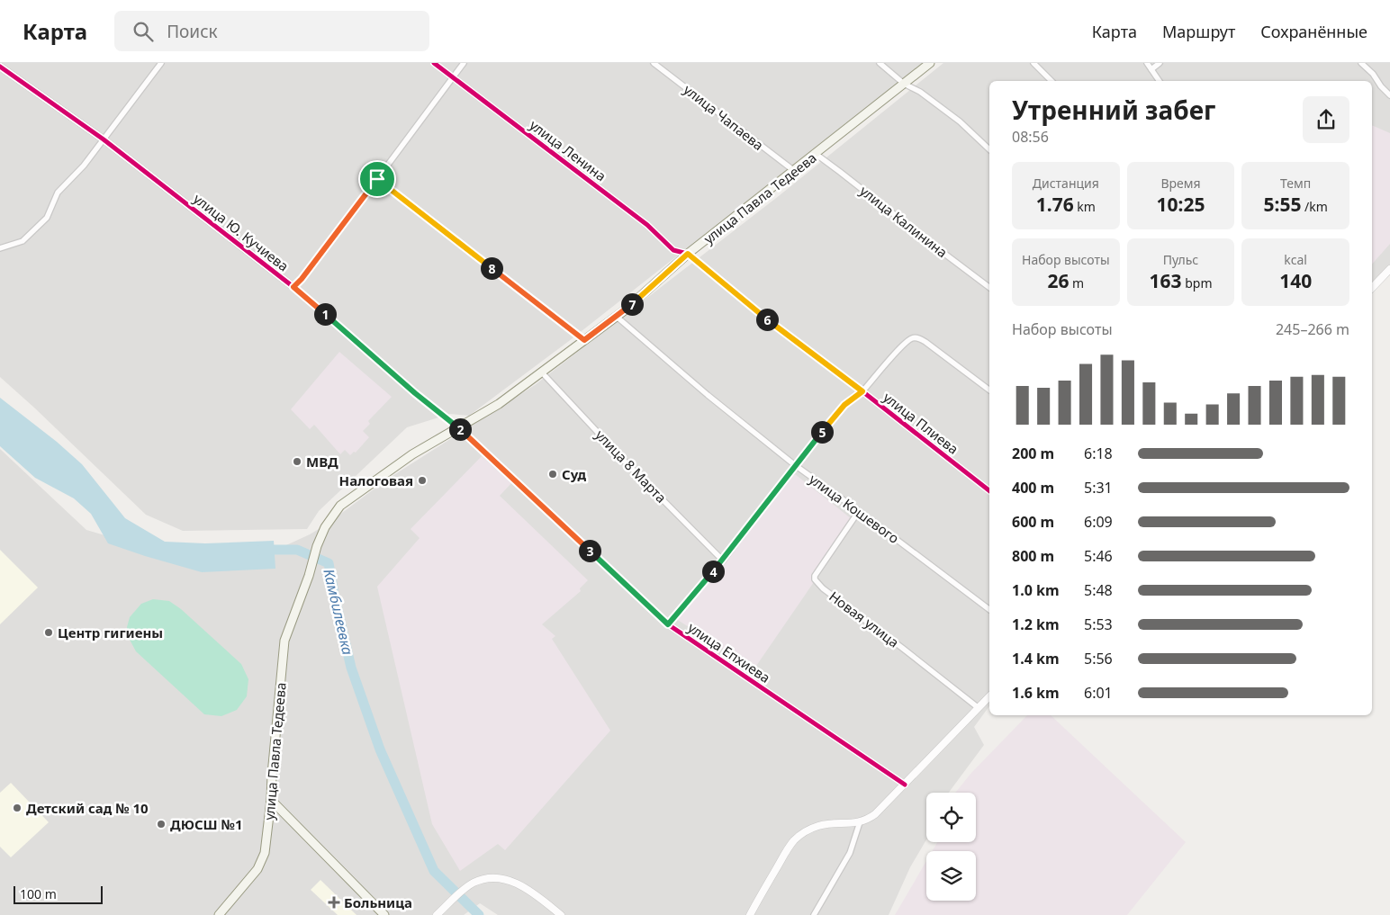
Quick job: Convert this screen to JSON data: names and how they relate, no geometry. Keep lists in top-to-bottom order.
{
  "streets": {
    "main road": ["улица Павла Тедеева"],
    "street": [
      "улица Чапаева",
      "улица Ленина",
      "улица Калинина",
      "улица Ю. Кучиева",
      "улица Плиева",
      "улица 8 Марта",
      "улица Кошевого",
      "Новая улица",
      "улица Епхиева"
    ]
  },
  "crossings": [
    ["улица Чапаева", "улица Павла Тедеева"],
    ["улица Ленина", "улица Павла Тедеева"],
    ["улица Ленина", "улица Плиева"],
    ["улица Павла Тедеева", "улица Калинина"],
    ["улица Павла Тедеева", "улица Ю. Кучиева"],
    ["улица Павла Тедеева", "улица Плиева"],
    ["улица Павла Тедеева", "улица 8 Марта"],
    ["улица Павла Тедеева", "улица Кошевого"],
    ["улица Павла Тедеева", "улица Епхиева"],
    ["улица Ю. Кучиева", "улица Епхиева"],
    ["улица Кошевого", "Новая улица"]
  ],
  "water": ["Камбилеевка"],
  "places": {
    "other": [
      "МВД",
      "Суд",
      "Налоговая",
      "Центр гигиены",
      "Детский сад № 10",
      "ДЮСШ №1"
    ],
    "health": ["Больница"]
  },
  "scale_bar": "100 m",
  "page": {
    "header": "Карта",
    "search": "Поиск",
    "nav": ["Карта", "Маршрут", "Сохранённые"],
    "heading": ["Утренний забег", "08:56"],
    "stats": [
      ["Дистанция", "1.76 km"],
      ["Время", "10:25"],
      ["Темп", "5:55 /km"],
      ["Набор высоты", "26 m"],
      ["Пульс", "163 bpm"],
      ["kcal", "140"]
    ],
    "pins": [
      "8",
      "7",
      "1",
      "6",
      "2",
      "5",
      "3",
      "4"
    ],
    "chart": ["Набор высоты", "245–266 m"],
    "list": [
      {
        "name": "200 m",
        "note": "6:18"
      },
      {
        "name": "400 m",
        "note": "5:31"
      },
      {
        "name": "600 m",
        "note": "6:09"
      },
      {
        "name": "800 m",
        "note": "5:46"
      },
      {
        "name": "1.0 km",
        "note": "5:48"
      },
      {
        "name": "1.2 km",
        "note": "5:53"
      },
      {
        "name": "1.4 km",
        "note": "5:56"
      },
      {
        "name": "1.6 km",
        "note": "6:01"
      }
    ],
    "scale": "100 m"
  }
}
